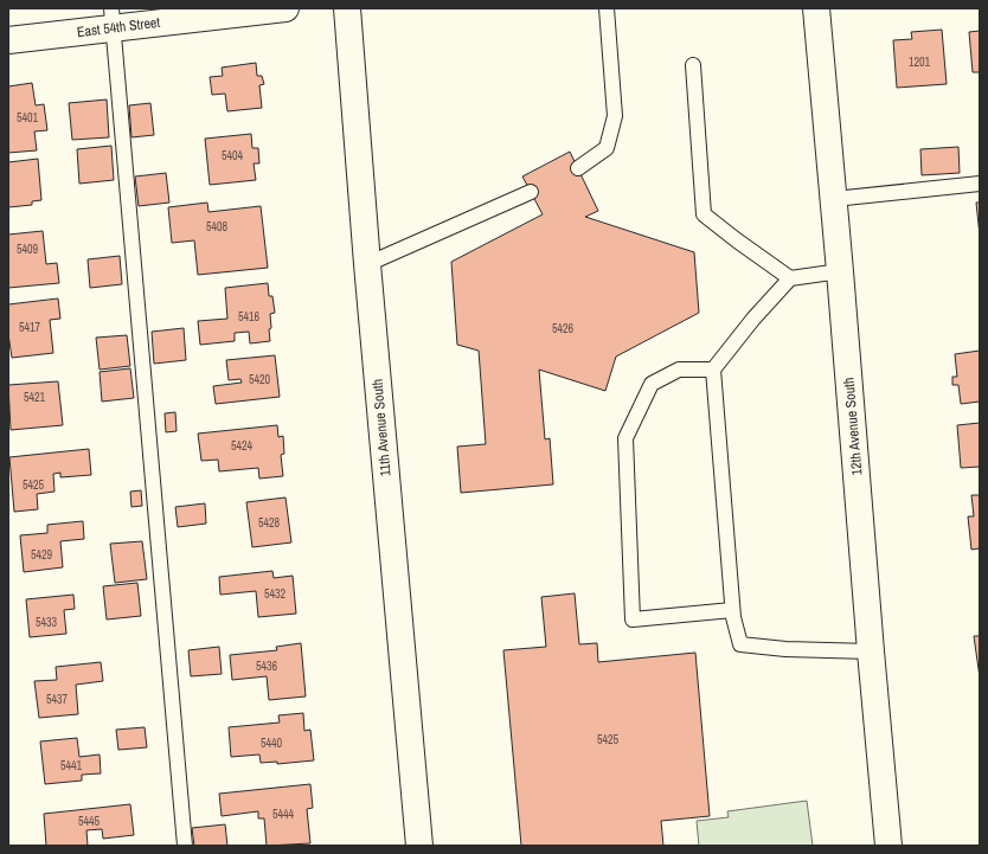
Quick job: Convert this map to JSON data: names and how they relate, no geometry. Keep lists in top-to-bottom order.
{
  "streets": {
    "street": ["East 54th Street", "12th Avenue South", "11th Avenue South"]
  },
  "house_numbers": [
    "1201",
    "5401",
    "5404",
    "5408",
    "5409",
    "5416",
    "5417",
    "5426",
    "5420",
    "5421",
    "5424",
    "5425",
    "5428",
    "5429",
    "5432",
    "5433",
    "5436",
    "5437",
    "5425",
    "5440",
    "5441",
    "5444",
    "5445"
  ]
}
